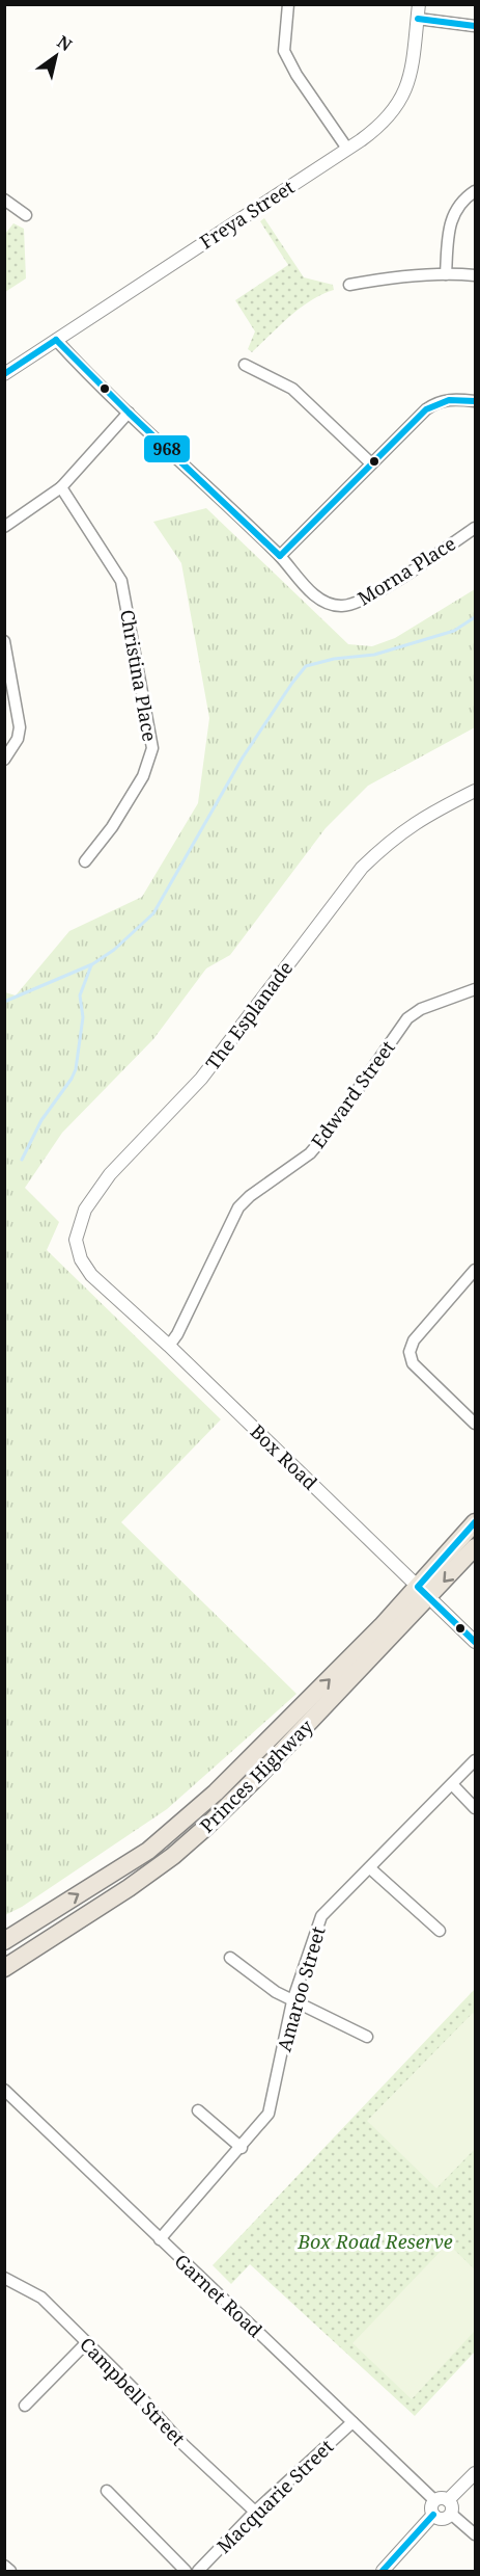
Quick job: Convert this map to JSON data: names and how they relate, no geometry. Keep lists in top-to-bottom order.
{
  "streets": {
    "highway": ["Princes Highway"],
    "street": [
      "Freya Street",
      "Morna Place",
      "Christina Place",
      "The Esplanade",
      "Edward Street",
      "Box Road",
      "Amaroo Street",
      "Garnet Road",
      "Campbell Street",
      "Macquarie Street"
    ]
  },
  "crossings": [
    ["Freya Street", "Morna Place"],
    ["The Esplanade", "Box Road"],
    ["Edward Street", "Box Road"],
    ["Box Road", "Princes Highway"],
    ["Amaroo Street", "Garnet Road"],
    ["Garnet Road", "Macquarie Street"],
    ["Campbell Street", "Macquarie Street"]
  ],
  "parks": ["Box Road Reserve"],
  "lines": ["transit line 968"],
  "north": "top right"
}
